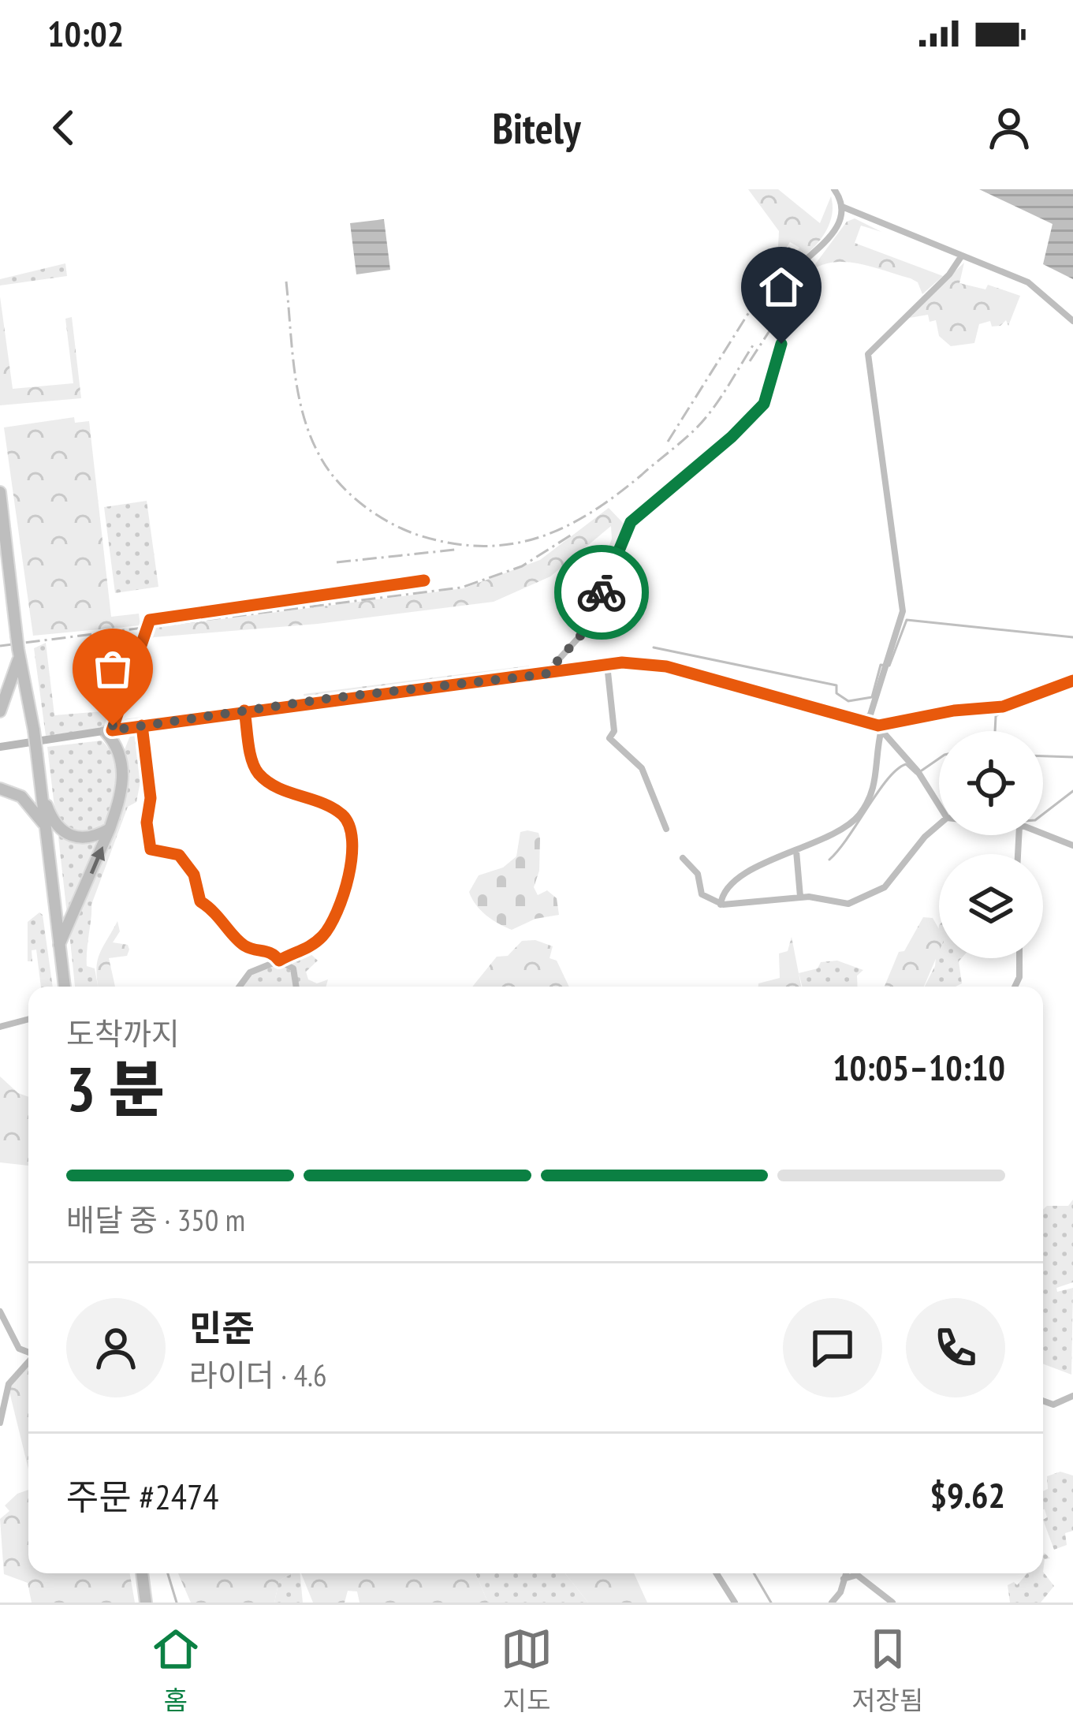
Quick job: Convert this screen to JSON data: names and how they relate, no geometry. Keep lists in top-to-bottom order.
{
  "page": {
    "status": "10:02",
    "header": "Bitely",
    "heading": ["3 분", "도착까지", "10:05–10:10"],
    "panel": [
      "민준",
      "라이더 · 4.6",
      "주문 #2474",
      "$9.62"
    ],
    "bar": "배달 중 · 350 m",
    "tabs": ["홈", "지도", "저장됨"]
  }
}
